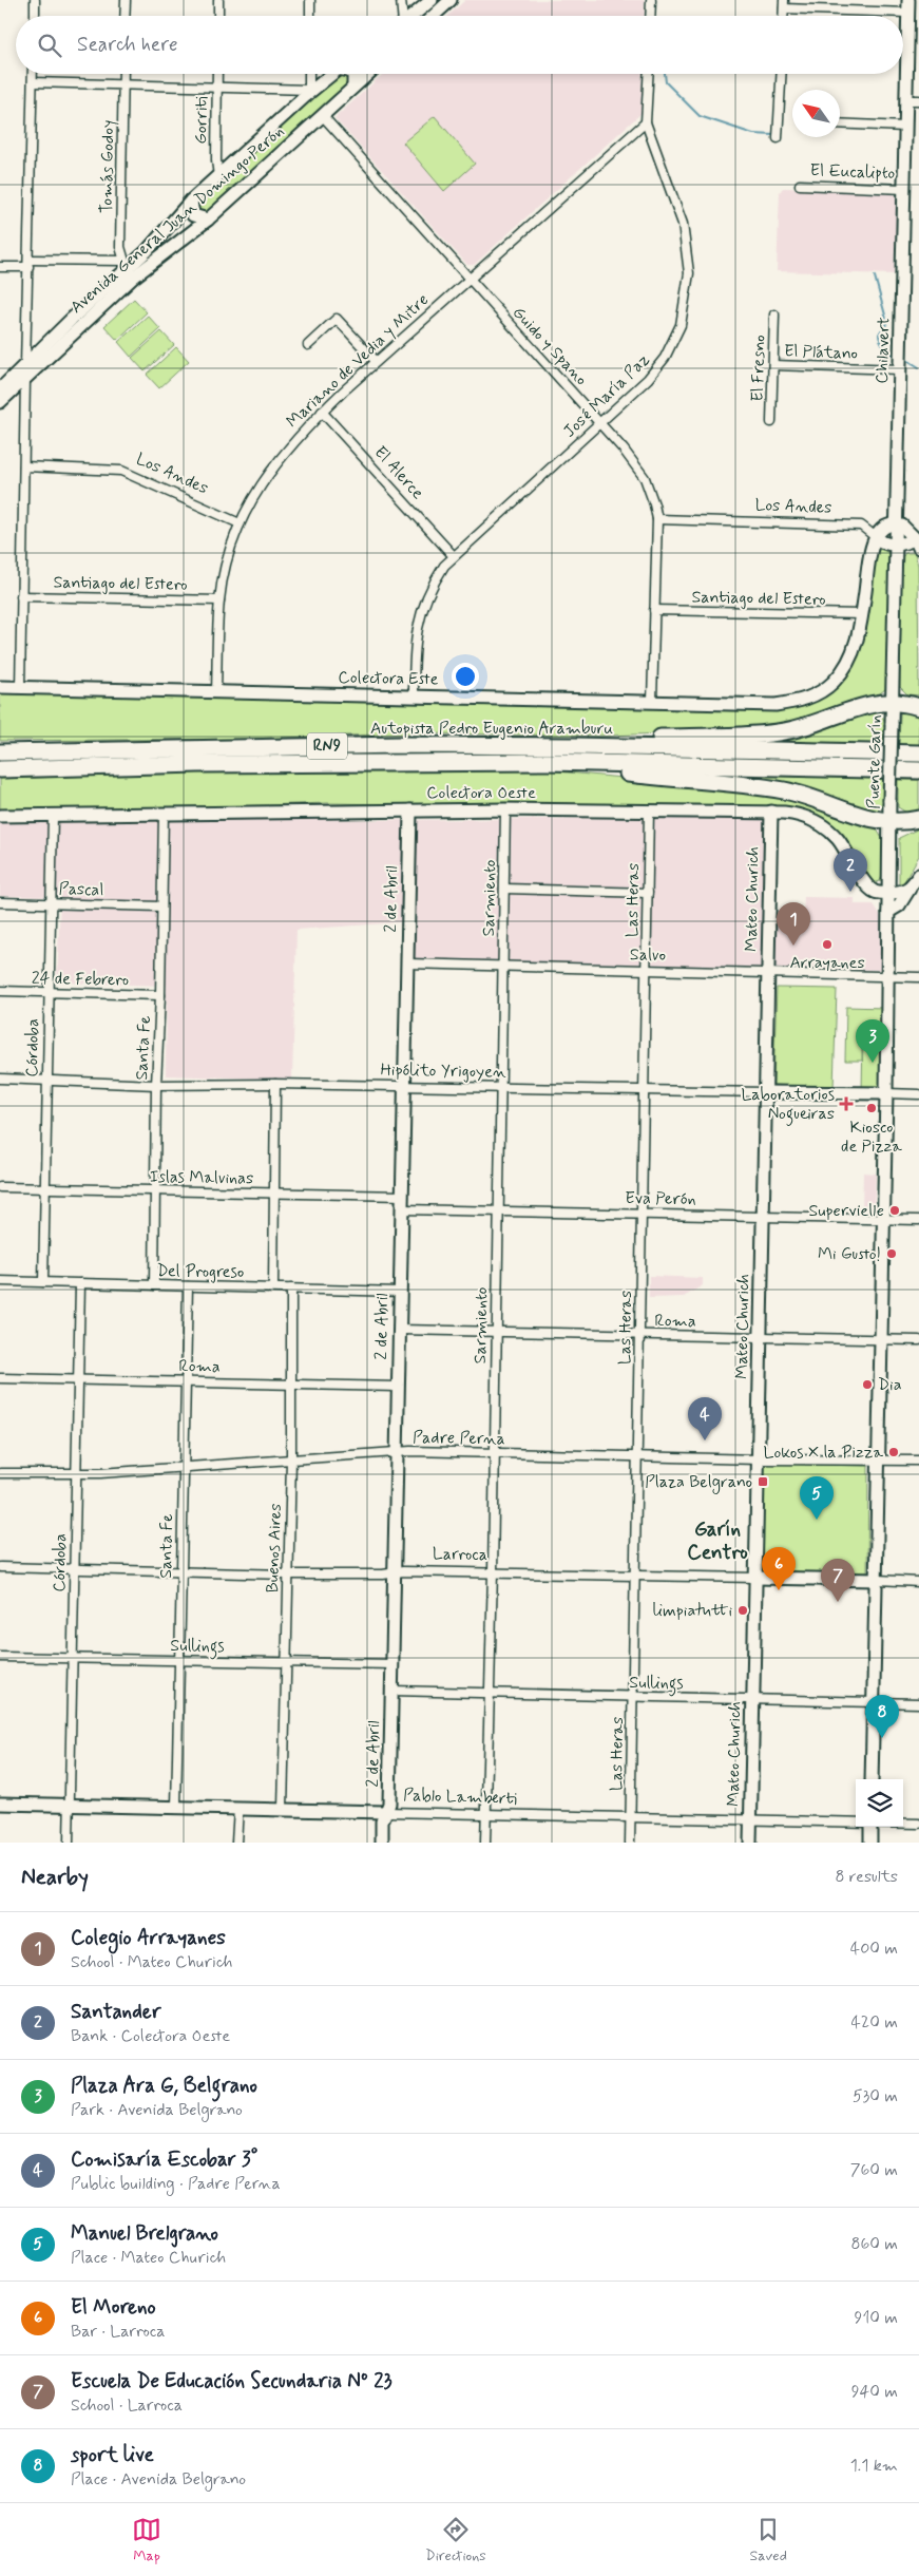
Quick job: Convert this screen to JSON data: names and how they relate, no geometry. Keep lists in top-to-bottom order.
{
  "streets": {
    "highway": ["Autopista Pedro Eugenio Aramburu", "RN9"],
    "street": [
      "Gorriti",
      "Tomás Godoy",
      "El Eucalipto",
      "Avenida General Juan Domingo Perón",
      "Guido y Spano",
      "Chilavert",
      "El Plátano",
      "Mariano de Vedia y Mitre",
      "El Fresno",
      "José María Paz",
      "El Alerce",
      "Los Andes",
      "Santiago del Estero",
      "Colectora Este",
      "Puente Garín",
      "Colectora Oeste",
      "Pascal",
      "Sarmiento",
      "2 de Abril",
      "Mateo Churich",
      "Las Heras",
      "Salvo",
      "24 de Febrero",
      "Córdoba",
      "Santa Fe",
      "Hipólito Yrigoyen",
      "Islas Malvinas",
      "Eva Perón",
      "Del Progreso",
      "Roma",
      "Padre Perna",
      "Buenos Aires",
      "Larroca",
      "Sullings",
      "Pablo Lamberti"
    ]
  },
  "crossings": [
    ["Gorriti", "Avenida General Juan Domingo Perón"],
    ["Tomás Godoy", "Avenida General Juan Domingo Perón"],
    ["El Eucalipto", "Chilavert"],
    ["Avenida General Juan Domingo Perón", "Guido y Spano"],
    ["Guido y Spano", "Mariano de Vedia y Mitre"],
    ["Guido y Spano", "José María Paz"],
    ["Guido y Spano", "Los Andes"],
    ["Guido y Spano", "Santiago del Estero"],
    ["Guido y Spano", "Colectora Este"],
    ["Chilavert", "El Plátano"],
    ["Chilavert", "Puente Garín"],
    ["El Plátano", "El Fresno"],
    ["Mariano de Vedia y Mitre", "José María Paz"],
    ["Mariano de Vedia y Mitre", "El Alerce"],
    ["Mariano de Vedia y Mitre", "Los Andes"],
    ["Mariano de Vedia y Mitre", "Santiago del Estero"],
    ["Mariano de Vedia y Mitre", "Colectora Este"],
    ["José María Paz", "El Alerce"],
    ["José María Paz", "Colectora Este"],
    ["Los Andes", "Colectora Este"],
    ["Santiago del Estero", "Colectora Este"],
    ["Puente Garín", "Colectora Oeste"],
    ["Puente Garín", "Salvo"],
    ["Puente Garín", "Hipólito Yrigoyen"],
    ["Puente Garín", "Eva Perón"],
    ["Puente Garín", "Roma"],
    ["Puente Garín", "Padre Perna"],
    ["Puente Garín", "Larroca"],
    ["Puente Garín", "Sullings"],
    ["Colectora Oeste", "Sarmiento"],
    ["Colectora Oeste", "2 de Abril"],
    ["Colectora Oeste", "Mateo Churich"],
    ["Colectora Oeste", "Las Heras"],
    ["Colectora Oeste", "Córdoba"],
    ["Colectora Oeste", "Santa Fe"],
    ["Pascal", "Córdoba"],
    ["Pascal", "Santa Fe"],
    ["Sarmiento", "Salvo"],
    ["Sarmiento", "Hipólito Yrigoyen"],
    ["Sarmiento", "Eva Perón"],
    ["Sarmiento", "Roma"],
    ["Sarmiento", "Padre Perna"],
    ["Sarmiento", "Larroca"],
    ["Sarmiento", "Sullings"],
    ["Sarmiento", "Pablo Lamberti"],
    ["2 de Abril", "Salvo"],
    ["2 de Abril", "Hipólito Yrigoyen"],
    ["2 de Abril", "Islas Malvinas"],
    ["2 de Abril", "Eva Perón"],
    ["2 de Abril", "Del Progreso"],
    ["2 de Abril", "Roma"],
    ["2 de Abril", "Padre Perna"],
    ["2 de Abril", "Larroca"],
    ["2 de Abril", "Sullings"],
    ["2 de Abril", "Pablo Lamberti"],
    ["Mateo Churich", "Salvo"],
    ["Mateo Churich", "Hipólito Yrigoyen"],
    ["Mateo Churich", "Eva Perón"],
    ["Mateo Churich", "Roma"],
    ["Mateo Churich", "Padre Perna"],
    ["Mateo Churich", "Larroca"],
    ["Mateo Churich", "Sullings"],
    ["Mateo Churich", "Pablo Lamberti"],
    ["Las Heras", "Salvo"],
    ["Las Heras", "Hipólito Yrigoyen"],
    ["Las Heras", "Eva Perón"],
    ["Las Heras", "Roma"],
    ["Las Heras", "Padre Perna"],
    ["Las Heras", "Larroca"],
    ["Las Heras", "Sullings"],
    ["Las Heras", "Pablo Lamberti"],
    ["24 de Febrero", "Córdoba"],
    ["24 de Febrero", "Santa Fe"],
    ["Córdoba", "Hipólito Yrigoyen"],
    ["Córdoba", "Islas Malvinas"],
    ["Córdoba", "Del Progreso"],
    ["Córdoba", "Roma"],
    ["Córdoba", "Padre Perna"],
    ["Córdoba", "Larroca"],
    ["Córdoba", "Sullings"],
    ["Córdoba", "Pablo Lamberti"],
    ["Santa Fe", "Hipólito Yrigoyen"],
    ["Santa Fe", "Islas Malvinas"],
    ["Santa Fe", "Del Progreso"],
    ["Santa Fe", "Roma"],
    ["Santa Fe", "Padre Perna"],
    ["Santa Fe", "Larroca"],
    ["Santa Fe", "Sullings"],
    ["Santa Fe", "Pablo Lamberti"],
    ["Del Progreso", "Buenos Aires"],
    ["Roma", "Buenos Aires"],
    ["Padre Perna", "Buenos Aires"],
    ["Buenos Aires", "Larroca"],
    ["Buenos Aires", "Sullings"],
    ["Buenos Aires", "Pablo Lamberti"]
  ],
  "districts": ["Garín Centro"],
  "places": {
    "other": [
      "Arrayanes",
      "Kiosco de Pizza",
      "Supervielle",
      "Mi Gusto!",
      "Dia",
      "Lokos X la Pizza",
      "limpiatutti"
    ],
    "health": ["Laboratorios Nogueiras"],
    "transit": ["Plaza Belgrano"]
  },
  "north": "top left",
  "page": {
    "search": "Search here",
    "pins": [
      "2",
      "1",
      "3",
      "4",
      "5",
      "6",
      "7",
      "8"
    ],
    "heading": ["Nearby", "8 results"],
    "list": [
      {
        "mark": "1",
        "name": "Colegio Arrayanes",
        "note": "School · Mateo Churich",
        "value": "400 m"
      },
      {
        "mark": "2",
        "name": "Santander",
        "note": "Bank · Colectora Oeste",
        "value": "420 m"
      },
      {
        "mark": "3",
        "name": "Plaza Ara G, Belgrano",
        "note": "Park · Avenida Belgrano",
        "value": "530 m"
      },
      {
        "mark": "4",
        "name": "Comisaría Escobar 3°",
        "note": "Public building · Padre Perna",
        "value": "760 m"
      },
      {
        "mark": "5",
        "name": "Manuel Brelgrano",
        "note": "Place · Mateo Churich",
        "value": "860 m"
      },
      {
        "mark": "6",
        "name": "El Moreno",
        "note": "Bar · Larroca",
        "value": "910 m"
      },
      {
        "mark": "7",
        "name": "Escuela De Educación Secundaria Nº 23",
        "note": "School · Larroca",
        "value": "940 m"
      },
      {
        "mark": "8",
        "name": "sport live",
        "note": "Place · Avenida Belgrano",
        "value": "1.1 km"
      }
    ],
    "nav": ["Map", "Directions", "Saved"]
  }
}
